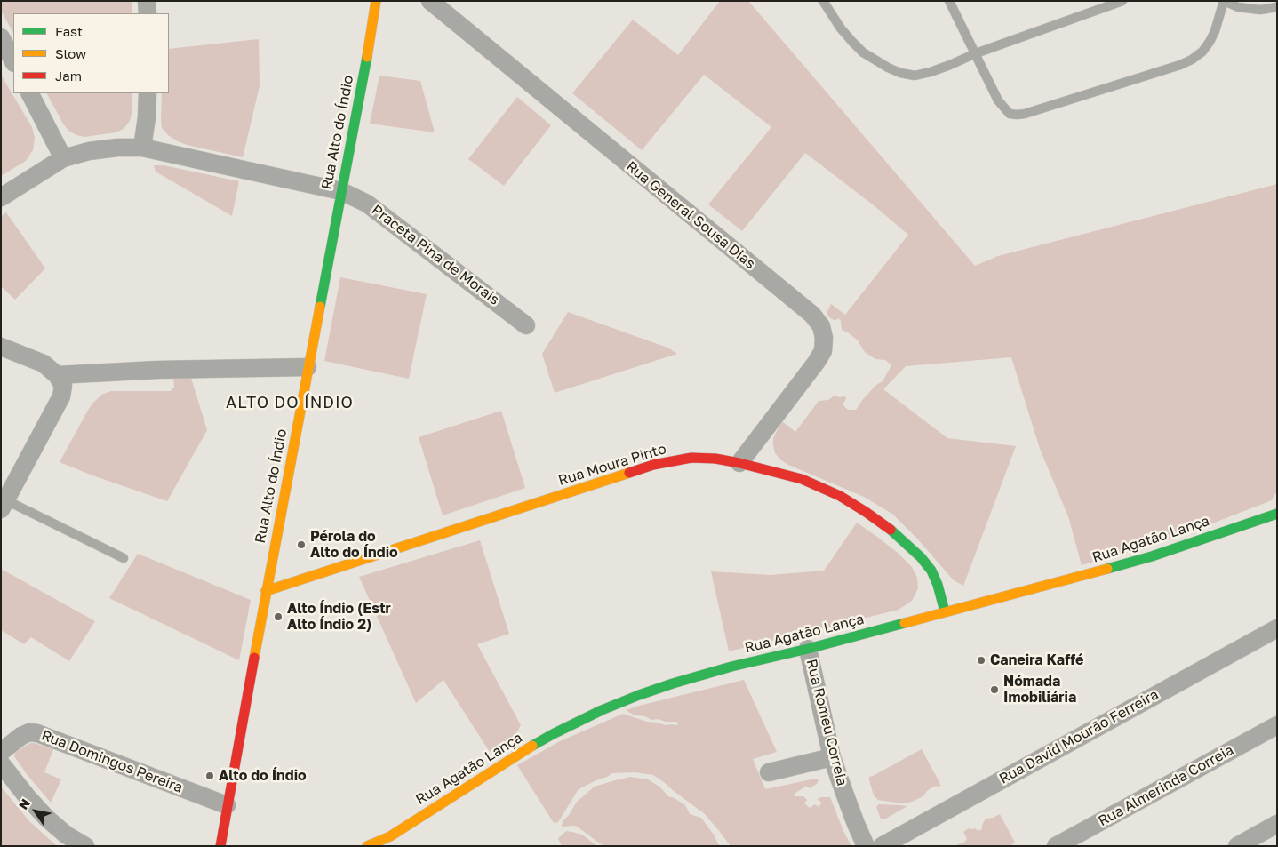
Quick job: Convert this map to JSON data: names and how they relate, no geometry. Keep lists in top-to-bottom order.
{
  "streets": {
    "street": [
      "Rua Alto do Índio",
      "Rua General Sousa Dias",
      "Praceta Pina de Morais",
      "Rua Moura Pinto",
      "Rua Agatão Lança",
      "Rua Romeu Correia",
      "Rua David Mourão Ferreira",
      "Rua Domingos Pereira",
      "Rua Almerinda Correia"
    ]
  },
  "crossings": [
    ["Rua Alto do Índio", "Praceta Pina de Morais"],
    ["Rua Alto do Índio", "Rua Moura Pinto"],
    ["Rua Alto do Índio", "Rua Domingos Pereira"],
    ["Rua General Sousa Dias", "Rua Moura Pinto"],
    ["Rua Moura Pinto", "Rua Agatão Lança"],
    ["Rua Agatão Lança", "Rua Romeu Correia"]
  ],
  "districts": ["ALTO DO ÍNDIO"],
  "places": [
    "Pérola do Alto do Índio",
    "Alto Índio (Estr Alto Índio 2)",
    "Caneira Kaffé",
    "Nómada Imobiliária",
    "Alto do Índio"
  ],
  "legend": ["Fast", "Slow", "Jam"],
  "north": "top left"
}
